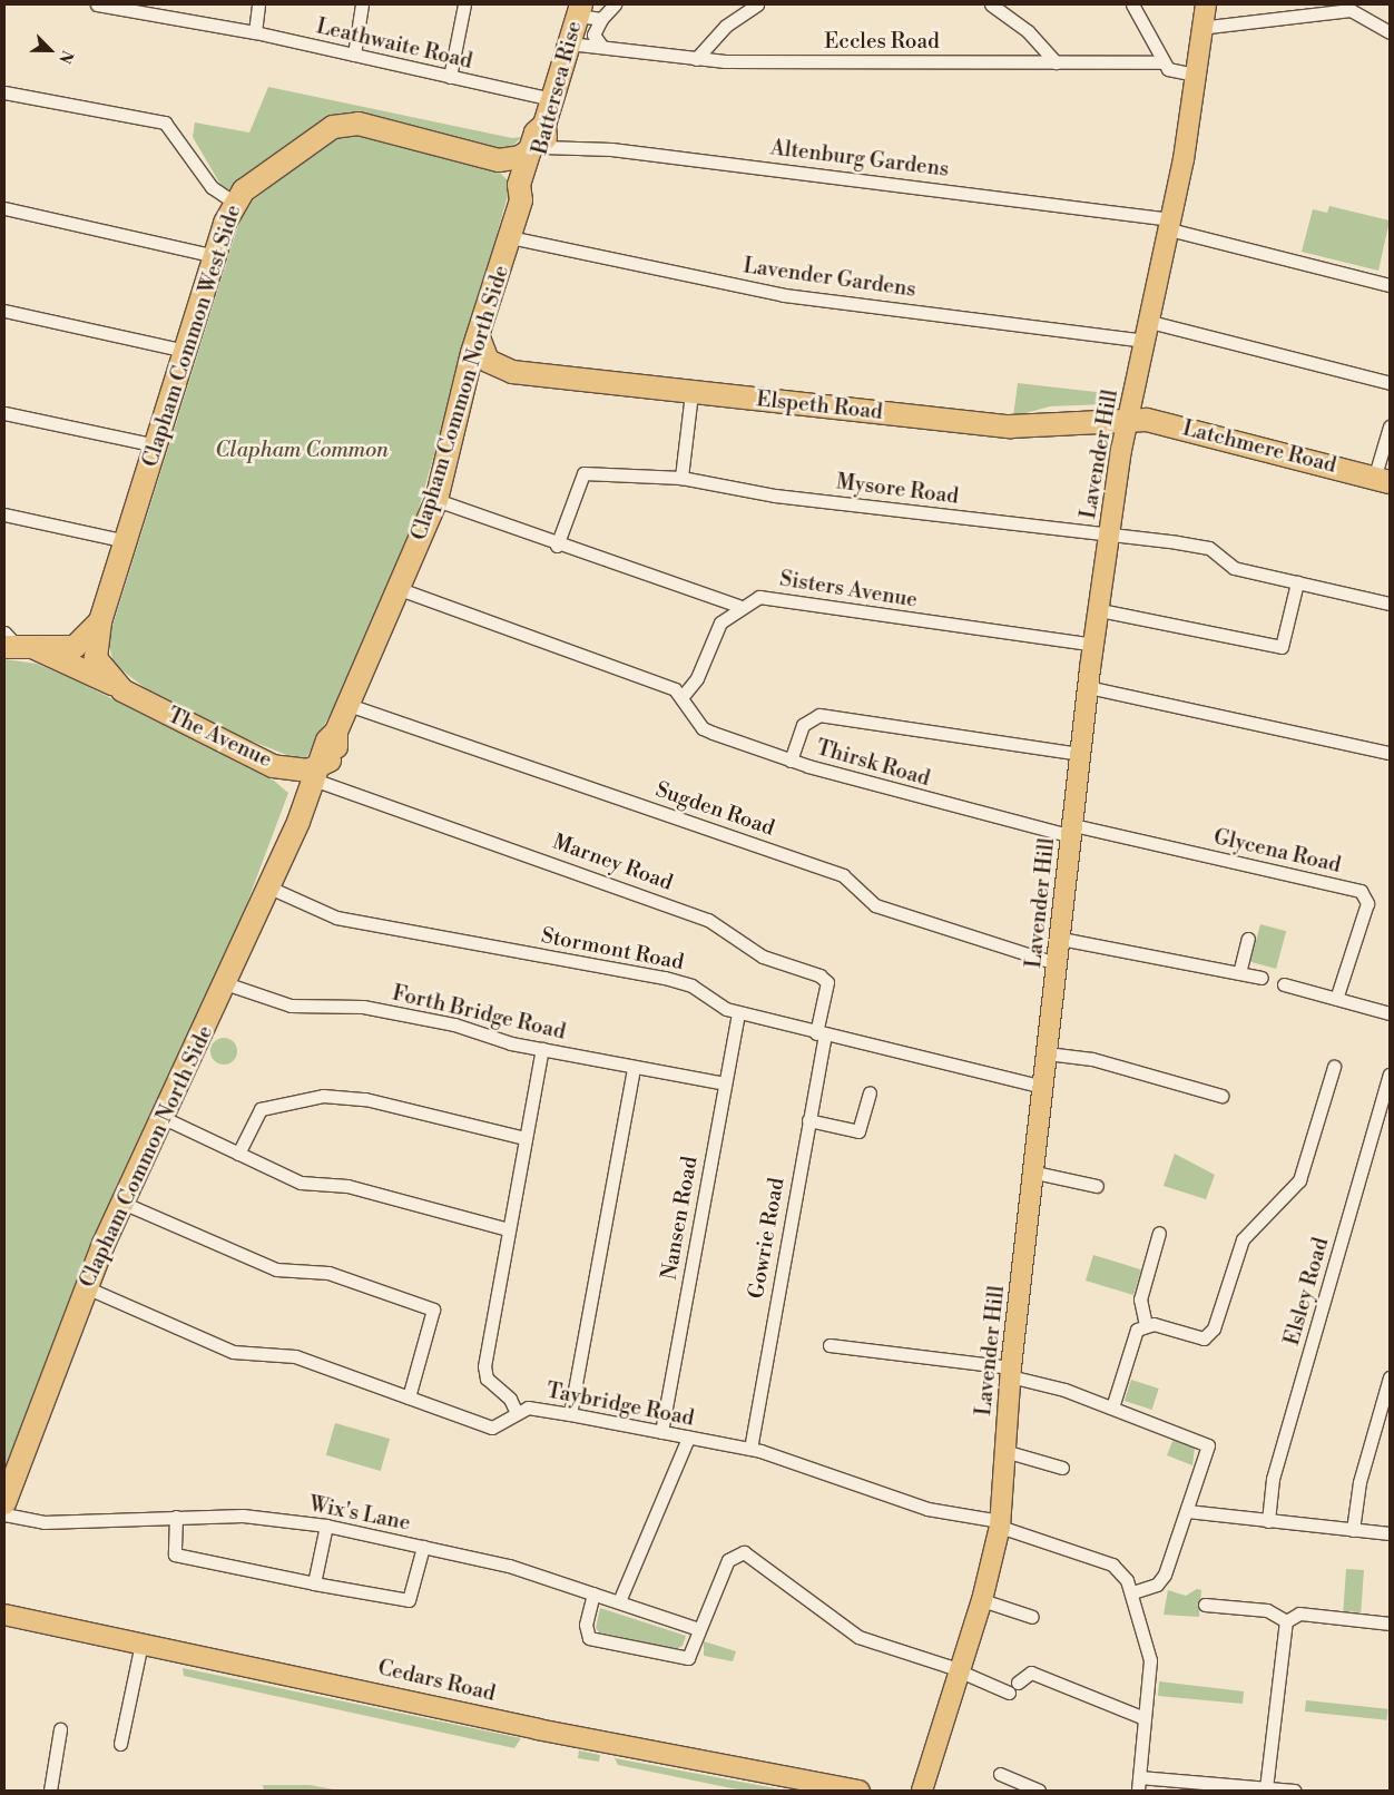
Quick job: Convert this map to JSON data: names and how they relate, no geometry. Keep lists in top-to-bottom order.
{
  "streets": {
    "highway": [
      "Battersea Rise",
      "Clapham Common West Side",
      "Clapham Common North Side",
      "Elspeth Road",
      "Latchmere Road",
      "The Avenue"
    ],
    "main road": ["Lavender Hill", "Cedars Road"],
    "street": [
      "Eccles Road",
      "Leathwaite Road",
      "Altenburg Gardens",
      "Lavender Gardens",
      "Mysore Road",
      "Sisters Avenue",
      "Thirsk Road",
      "Sugden Road",
      "Glycena Road",
      "Marney Road",
      "Stormont Road",
      "Forth Bridge Road",
      "Nansen Road",
      "Gowrie Road",
      "Elsley Road",
      "Taybridge Road",
      "Wix's Lane"
    ]
  },
  "crossings": [
    ["Eccles Road", "Battersea Rise"],
    ["Leathwaite Road", "Battersea Rise"],
    ["Battersea Rise", "Altenburg Gardens"],
    ["Battersea Rise", "Clapham Common West Side"],
    ["Battersea Rise", "Clapham Common North Side"],
    ["Altenburg Gardens", "Clapham Common West Side"],
    ["Altenburg Gardens", "Lavender Hill"],
    ["Lavender Gardens", "Clapham Common North Side"],
    ["Lavender Gardens", "Lavender Hill"],
    ["Clapham Common West Side", "The Avenue"],
    ["Clapham Common North Side", "Elspeth Road"],
    ["Clapham Common North Side", "The Avenue"],
    ["Clapham Common North Side", "Sugden Road"],
    ["Clapham Common North Side", "Marney Road"],
    ["Clapham Common North Side", "Stormont Road"],
    ["Clapham Common North Side", "Forth Bridge Road"],
    ["Clapham Common North Side", "Taybridge Road"],
    ["Elspeth Road", "Latchmere Road"],
    ["Elspeth Road", "Lavender Hill"],
    ["Latchmere Road", "Lavender Hill"],
    ["Lavender Hill", "Mysore Road"],
    ["Lavender Hill", "Sisters Avenue"],
    ["Lavender Hill", "Thirsk Road"],
    ["Lavender Hill", "Sugden Road"],
    ["Lavender Hill", "Glycena Road"],
    ["Lavender Hill", "Stormont Road"],
    ["Lavender Hill", "Taybridge Road"],
    ["Sisters Avenue", "Thirsk Road"],
    ["The Avenue", "Marney Road"],
    ["Thirsk Road", "Glycena Road"],
    ["Marney Road", "Stormont Road"],
    ["Marney Road", "Gowrie Road"],
    ["Stormont Road", "Nansen Road"],
    ["Stormont Road", "Gowrie Road"],
    ["Forth Bridge Road", "Nansen Road"],
    ["Nansen Road", "Taybridge Road"],
    ["Gowrie Road", "Taybridge Road"]
  ],
  "parks": ["Clapham Common"],
  "north": "bottom right"
}
